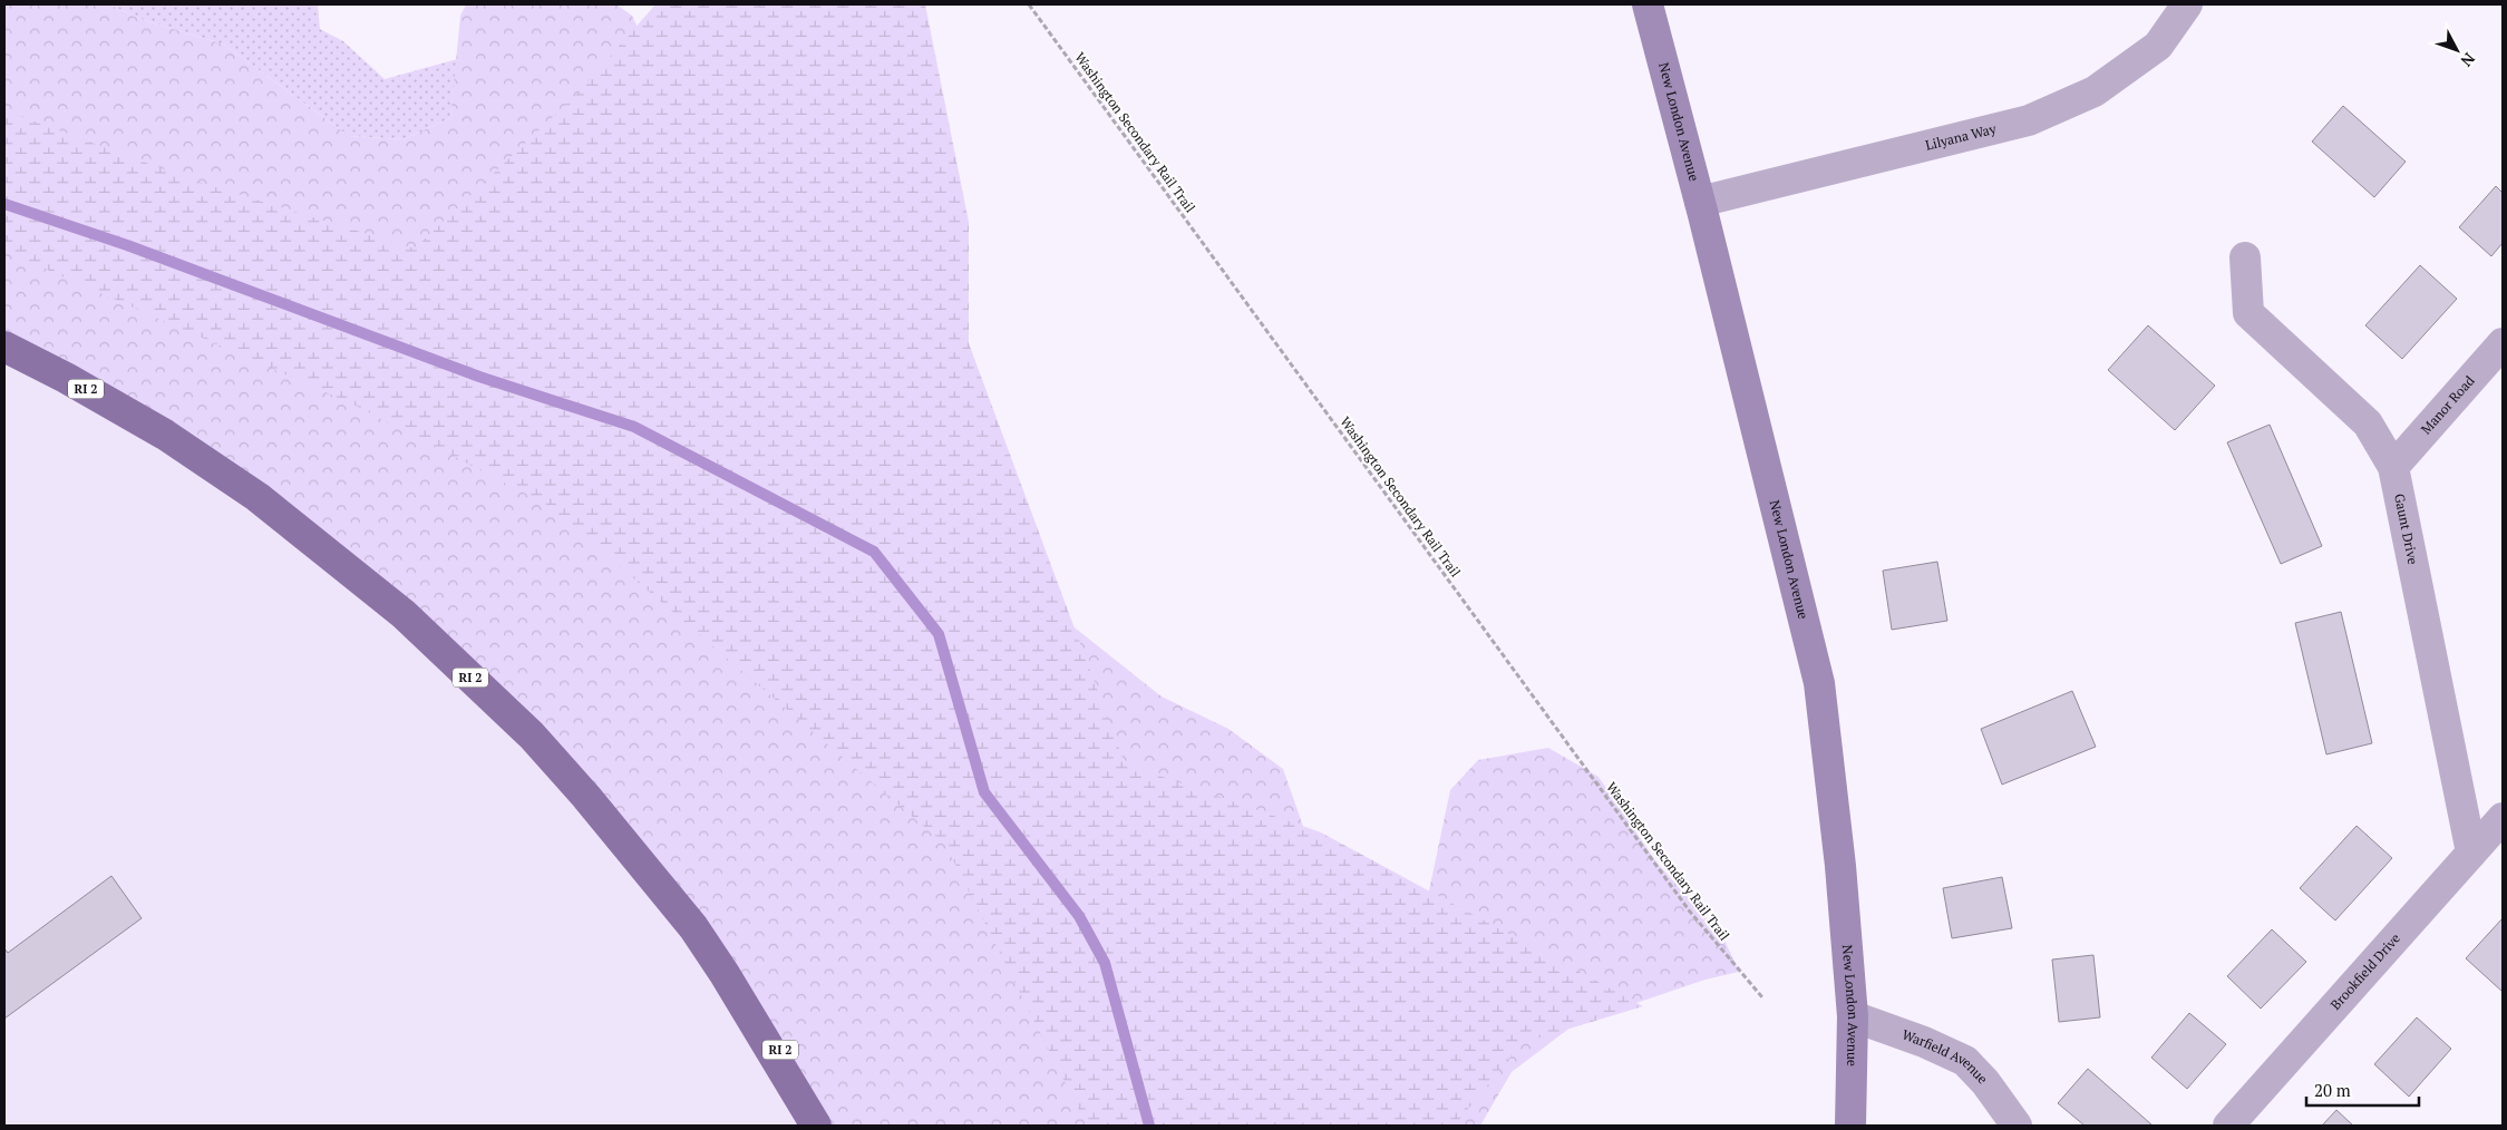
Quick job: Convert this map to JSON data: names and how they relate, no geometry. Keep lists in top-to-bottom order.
{
  "streets": {
    "main road": ["New London Avenue", "RI 2"],
    "street": [
      "Lilyana Way",
      "Manor Road",
      "Gaunt Drive",
      "Brookfield Drive",
      "Warfield Avenue"
    ],
    "path": ["Washington Secondary Rail Trail"]
  },
  "crossings": [
    ["New London Avenue", "Lilyana Way"],
    ["New London Avenue", "Warfield Avenue"],
    ["Manor Road", "Gaunt Drive"],
    ["Gaunt Drive", "Brookfield Drive"]
  ],
  "scale_bar": "20 m",
  "north": "bottom right"
}
